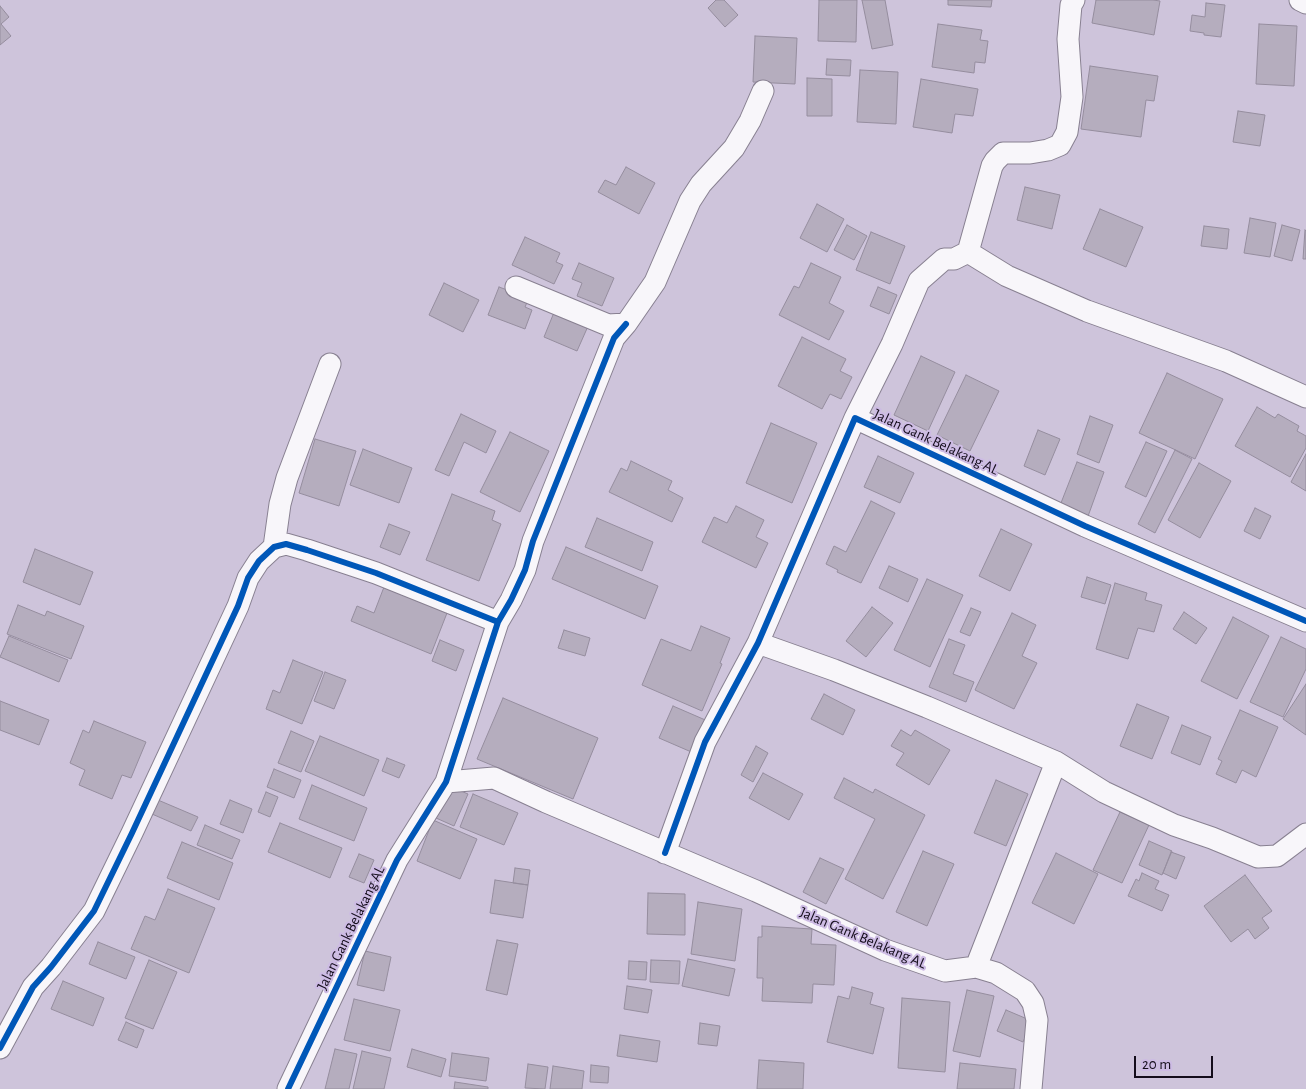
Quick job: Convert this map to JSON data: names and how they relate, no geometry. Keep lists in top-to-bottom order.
{
  "streets": {
    "street": ["Jalan Gank Belakang AL"]
  },
  "scale_bar": "20 m"
}
